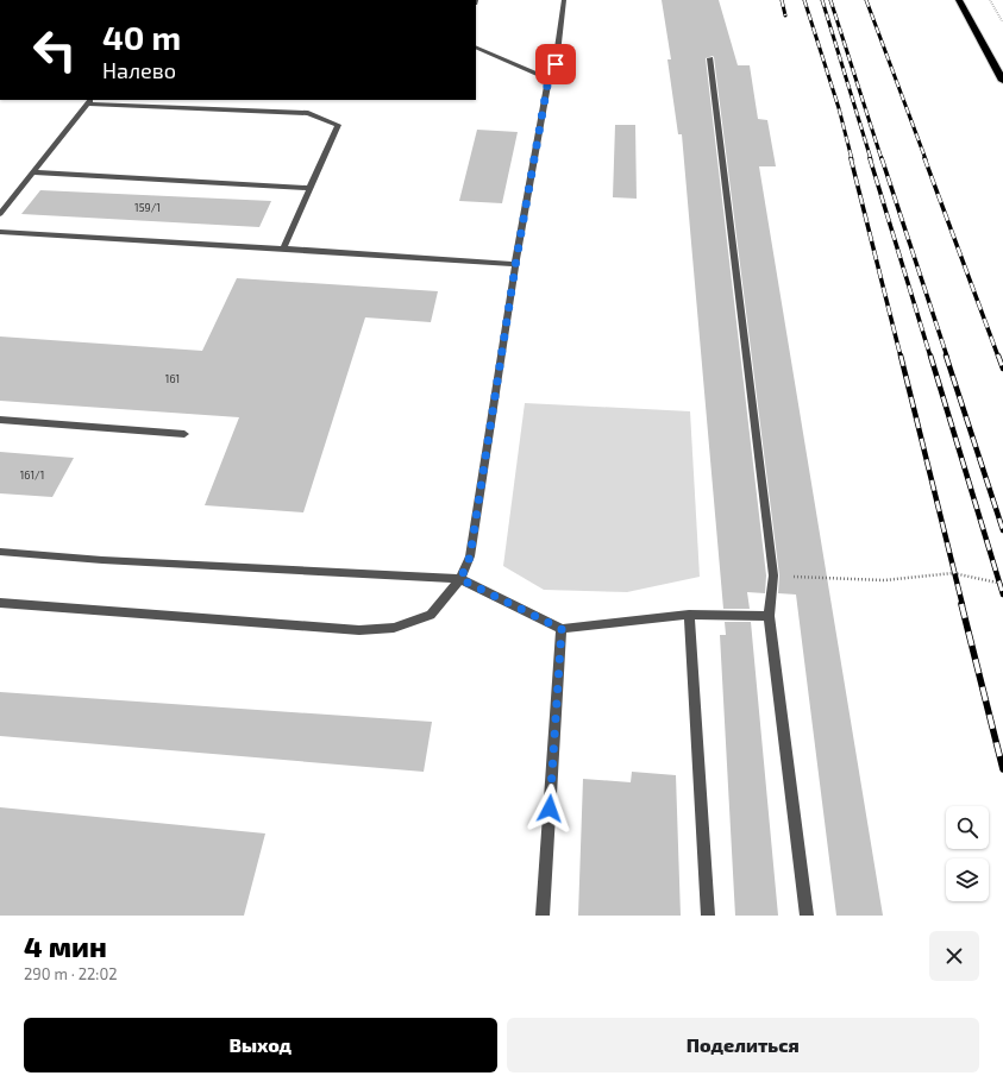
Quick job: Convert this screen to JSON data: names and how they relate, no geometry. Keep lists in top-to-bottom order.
{
  "house_numbers": ["159/1", "161", "161/1"],
  "page": {
    "turn": ["40 m", "Налево"],
    "heading": ["4 мин", "290 m · 22:02"],
    "buttons": ["Выход", "Поделиться"]
  }
}
